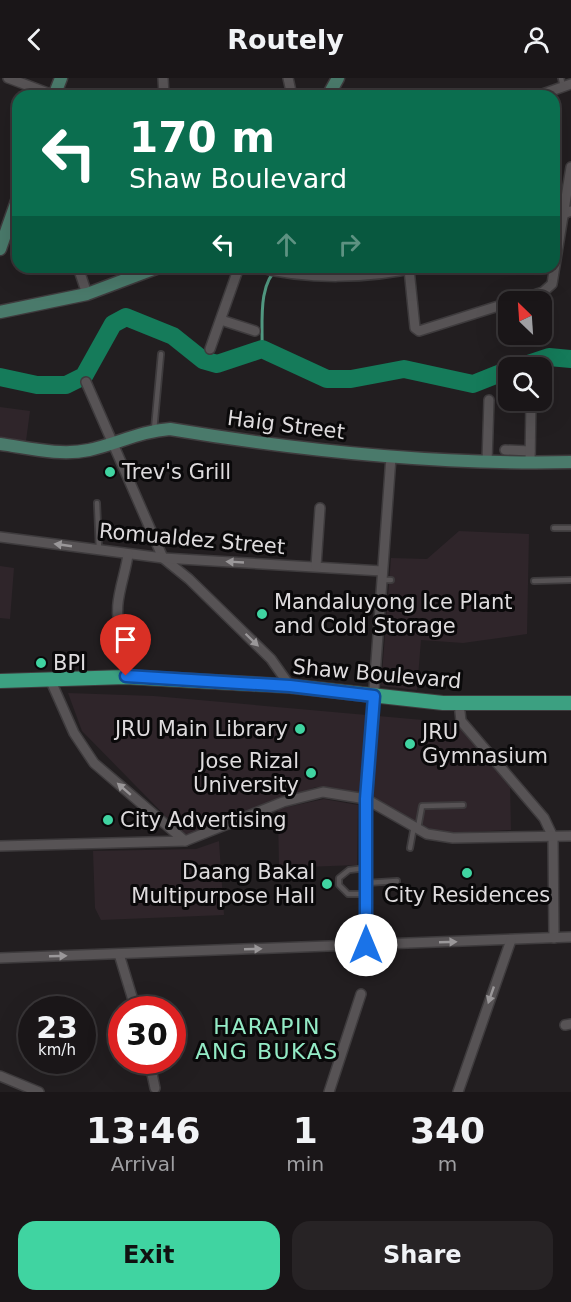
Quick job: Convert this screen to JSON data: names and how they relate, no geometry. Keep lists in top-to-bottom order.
{
  "streets": {
    "main road": ["Haig Street", "Shaw Boulevard"],
    "street": ["Romualdez Street"]
  },
  "one_way": ["Romualdez Street"],
  "districts": ["HARAPIN ANG BUKAS"],
  "places": [
    "Trev's Grill",
    "Mandaluyong Ice Plant and Cold Storage",
    "BPI",
    "JRU Main Library",
    "JRU Gymnasium",
    "Jose Rizal University",
    "City Advertising",
    "City Residences",
    "Daang Bakal Multipurpose Hall"
  ],
  "north": "top left",
  "page": {
    "header": "Routely",
    "turn": ["170 m", "Shaw Boulevard"],
    "speed": "23 km/h",
    "limit": "30",
    "eta": [
      "13:46",
      "Arrival",
      "1",
      "min",
      "340",
      "m"
    ],
    "buttons": ["Exit", "Share"]
  }
}
